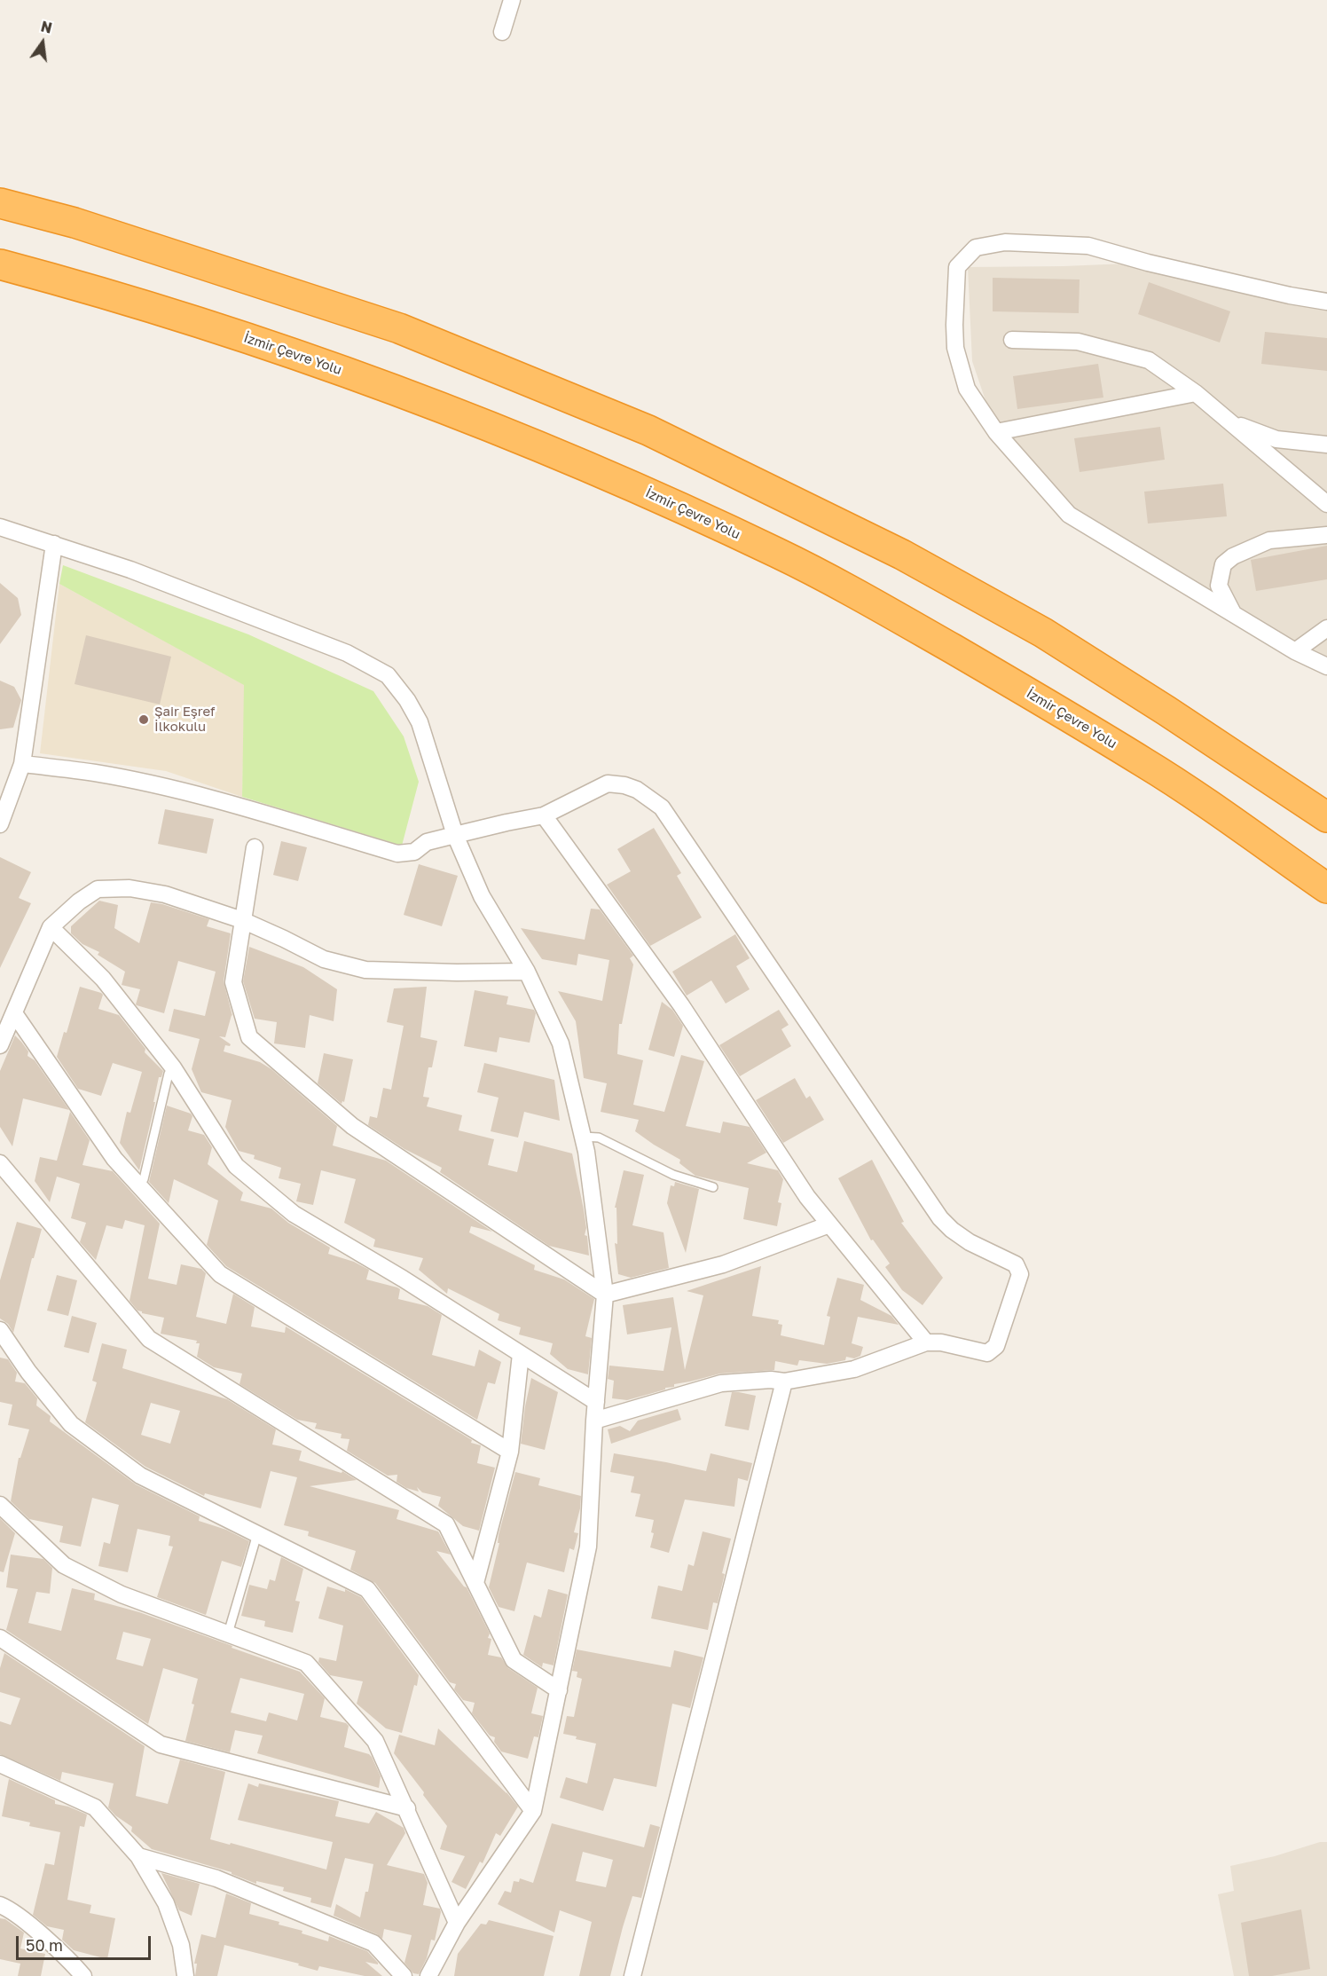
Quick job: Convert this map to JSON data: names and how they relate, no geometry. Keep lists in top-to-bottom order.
{
  "streets": {
    "highway": ["İzmir Çevre Yolu"]
  },
  "places": ["Şair Eşref İlkokulu"],
  "scale_bar": "50 m",
  "north": "top"
}
